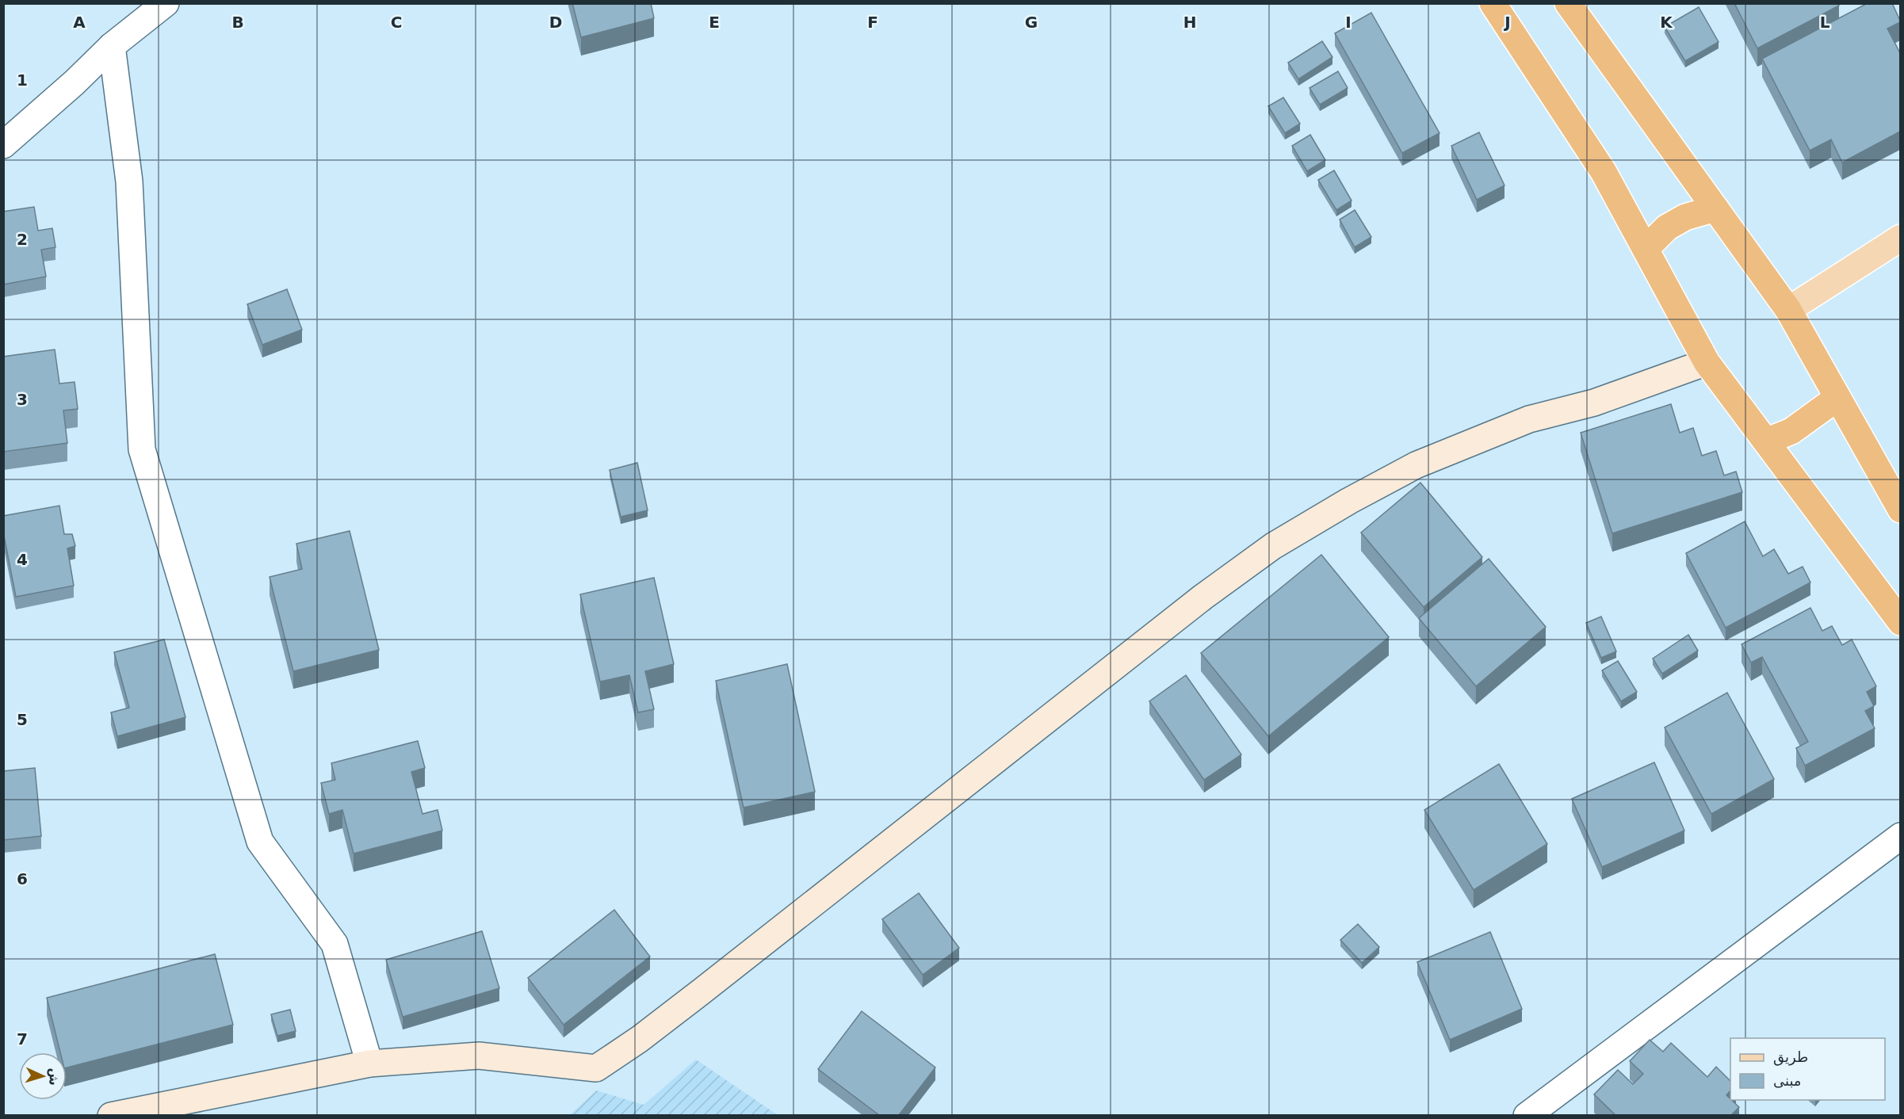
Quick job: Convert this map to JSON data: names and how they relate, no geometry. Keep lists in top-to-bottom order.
{
  "legend": ["طريق", "مبنى"],
  "north": "right",
  "grid": {
    "columns": [
      "A",
      "B",
      "C",
      "D",
      "E",
      "F",
      "G",
      "H",
      "I",
      "J",
      "K",
      "L"
    ],
    "rows": [
      "1",
      "2",
      "3",
      "4",
      "5",
      "6",
      "7"
    ]
  }
}
